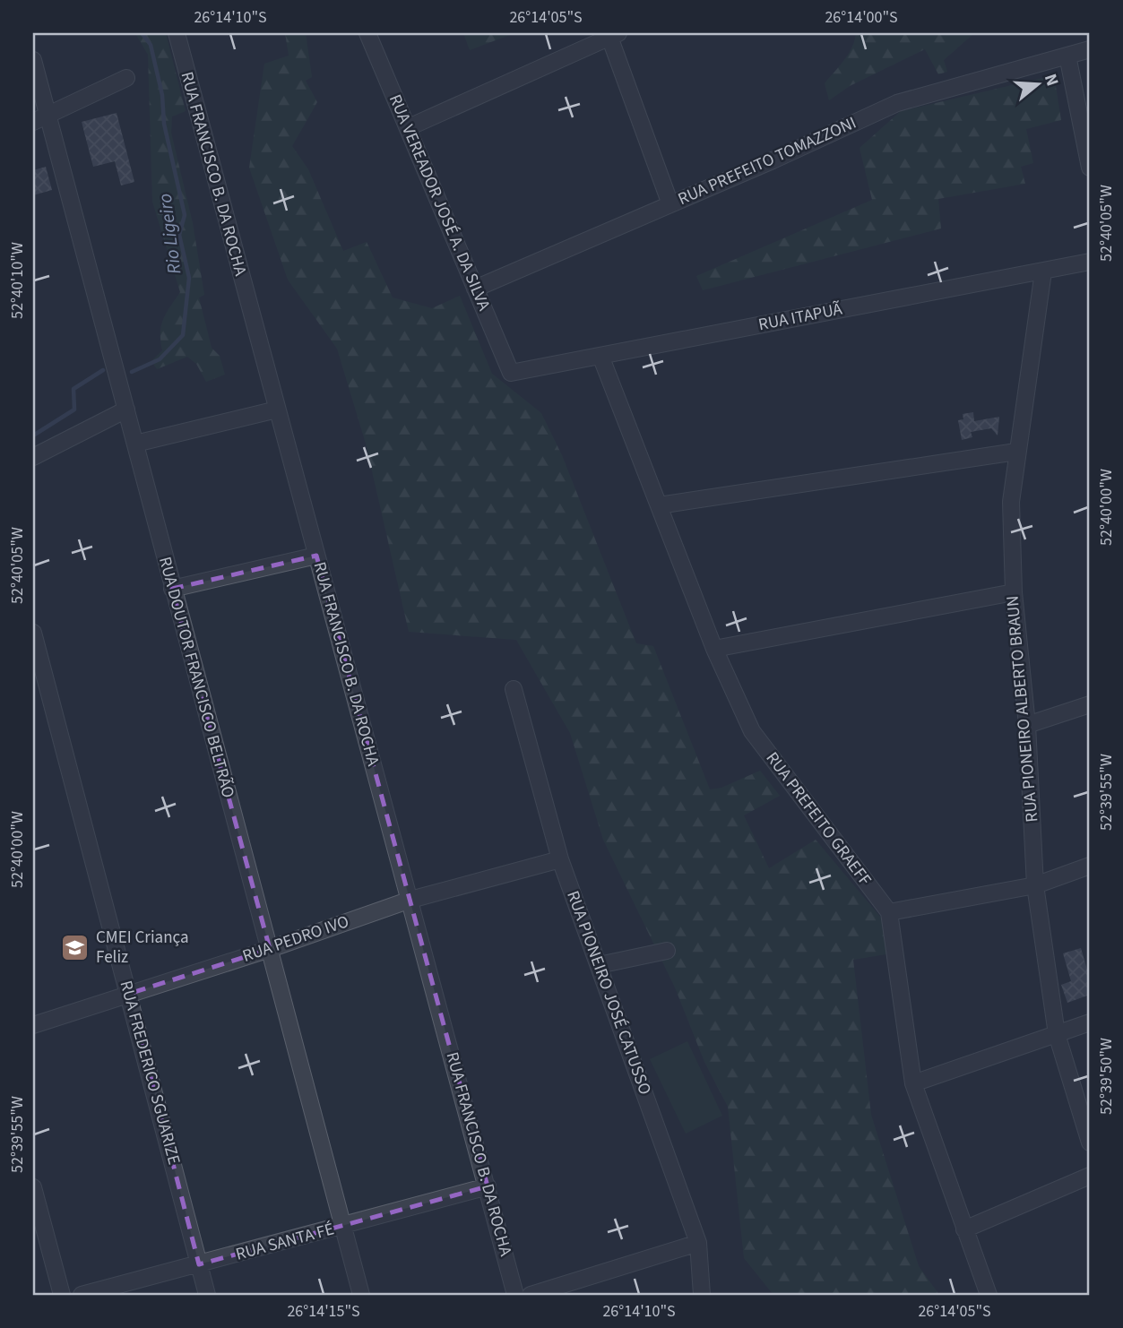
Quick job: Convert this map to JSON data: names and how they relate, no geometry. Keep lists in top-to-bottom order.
{
  "streets": {
    "street": [
      "RUA PREFEITO TOMAZZONI",
      "RUA FRANCISCO B. DA ROCHA",
      "RUA VEREADOR JOSÉ A. DA SILVA",
      "RUA ITAPUÃ",
      "RUA DOUTOR FRANCISCO BELTRÃO",
      "RUA PIONEIRO ALBERTO BRAUN",
      "RUA PREFEITO GRAEFF",
      "RUA PEDRO IVO",
      "RUA PIONEIRO JOSÉ CATUSSO",
      "RUA FREDERICO SGUARIZE",
      "RUA SANTA FÉ"
    ]
  },
  "crossings": [
    ["RUA PREFEITO TOMAZZONI", "RUA VEREADOR JOSÉ A. DA SILVA"],
    ["RUA FRANCISCO B. DA ROCHA", "RUA PEDRO IVO"],
    ["RUA FRANCISCO B. DA ROCHA", "RUA SANTA FÉ"],
    ["RUA VEREADOR JOSÉ A. DA SILVA", "RUA ITAPUÃ"],
    ["RUA ITAPUÃ", "RUA PIONEIRO ALBERTO BRAUN"],
    ["RUA ITAPUÃ", "RUA PREFEITO GRAEFF"],
    ["RUA DOUTOR FRANCISCO BELTRÃO", "RUA PEDRO IVO"],
    ["RUA DOUTOR FRANCISCO BELTRÃO", "RUA SANTA FÉ"],
    ["RUA PEDRO IVO", "RUA PIONEIRO JOSÉ CATUSSO"],
    ["RUA PEDRO IVO", "RUA FREDERICO SGUARIZE"],
    ["RUA FREDERICO SGUARIZE", "RUA SANTA FÉ"]
  ],
  "water": ["Rio Ligeiro"],
  "places": {
    "school or university": ["CMEI Criança Feliz"]
  },
  "north": "right",
  "coordinates": [
    "26°14'10\"S",
    "26°14'05\"S",
    "26°14'00\"S",
    "52°40'05\"W",
    "52°40'10\"W",
    "52°40'00\"W",
    "52°39'55\"W",
    "52°39'50\"W",
    "26°14'15\"S"
  ]
}
